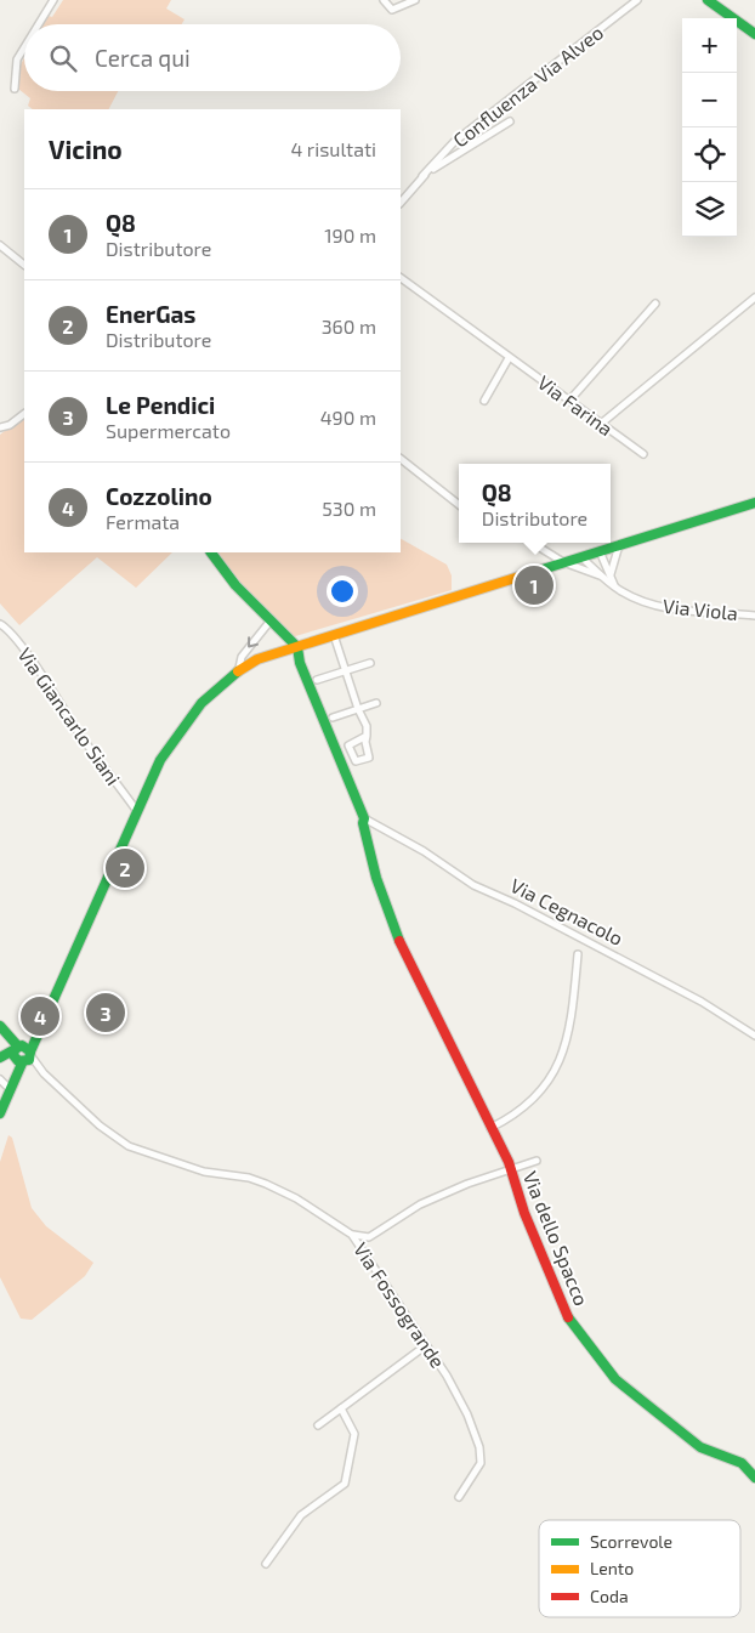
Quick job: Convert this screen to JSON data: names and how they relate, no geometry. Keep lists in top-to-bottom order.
{
  "streets": {
    "street": [
      "Confluenza Via Alveo",
      "Via Farina",
      "Via Viola",
      "Via Giancarlo Siani",
      "Via Cegnacolo",
      "Via dello Spacco",
      "Via Fossogrande"
    ]
  },
  "crossings": [
    ["Via dello Spacco", "Via Fossogrande"]
  ],
  "legend": ["Scorrevole", "Lento", "Coda"],
  "page": {
    "map_buttons": ["+", "−"],
    "search": "Cerca qui",
    "heading": ["Vicino", "4 risultati"],
    "list": [
      {
        "mark": "1",
        "name": "Q8",
        "note": "Distributore",
        "value": "190 m"
      },
      {
        "mark": "2",
        "name": "EnerGas",
        "note": "Distributore",
        "value": "360 m"
      },
      {
        "mark": "3",
        "name": "Le Pendici",
        "note": "Supermercato",
        "value": "490 m"
      },
      {
        "mark": "4",
        "name": "Cozzolino",
        "note": "Fermata",
        "value": "530 m"
      }
    ],
    "popup": ["Q8", "Distributore"],
    "pins": [
      "1",
      "2",
      "3",
      "4"
    ]
  }
}
